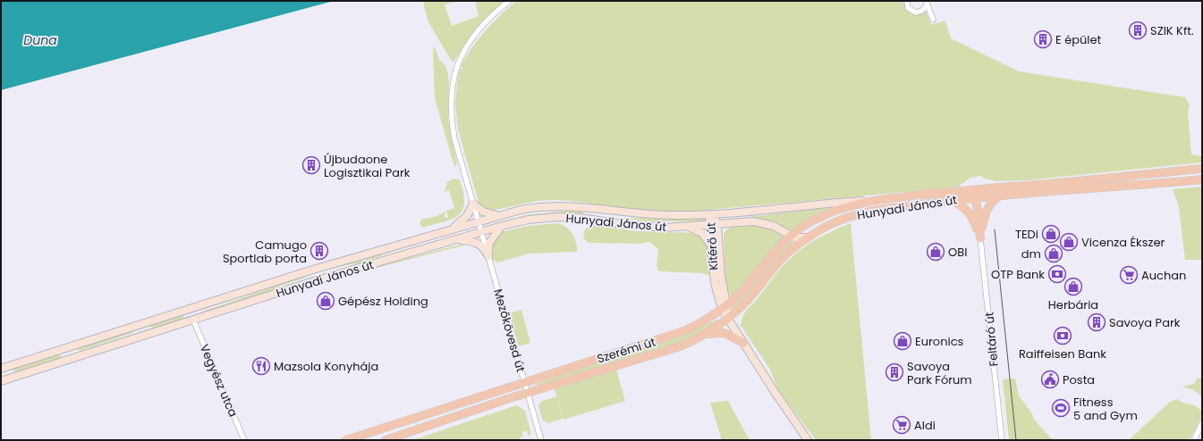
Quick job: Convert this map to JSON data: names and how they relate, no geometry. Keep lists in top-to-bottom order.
{
  "streets": {
    "main road": ["Hunyadi János út", "Kitérő út", "Szerémi út"],
    "street": ["Mezőkövesd út", "Feltáró út", "Vegyész utca"]
  },
  "crossings": [
    ["Hunyadi János út", "Kitérő út"],
    ["Hunyadi János út", "Mezőkövesd út"],
    ["Hunyadi János út", "Szerémi út"],
    ["Hunyadi János út", "Vegyész utca"],
    ["Kitérő út", "Szerémi út"],
    ["Mezőkövesd út", "Szerémi út"]
  ],
  "water": ["Duna"],
  "places": {
    "building": [
      "SZIK Kft.",
      "E épület",
      "Újbudaone Logisztikai Park",
      "Camugo Sportlab porta",
      "Savoya Park",
      "Savoya Park Fórum"
    ],
    "shop": [
      "TEDi",
      "Vicenza Ékszer",
      "OBI",
      "dm",
      "Herbária",
      "Gépész Holding",
      "Euronics"
    ],
    "bank": ["OTP Bank", "Raiffeisen Bank"],
    "supermarket": ["Auchan", "Aldi"],
    "restaurant": ["Mazsola Konyhája"],
    "public building": ["Posta"],
    "sports": ["Fitness 5 and Gym"]
  }
}
